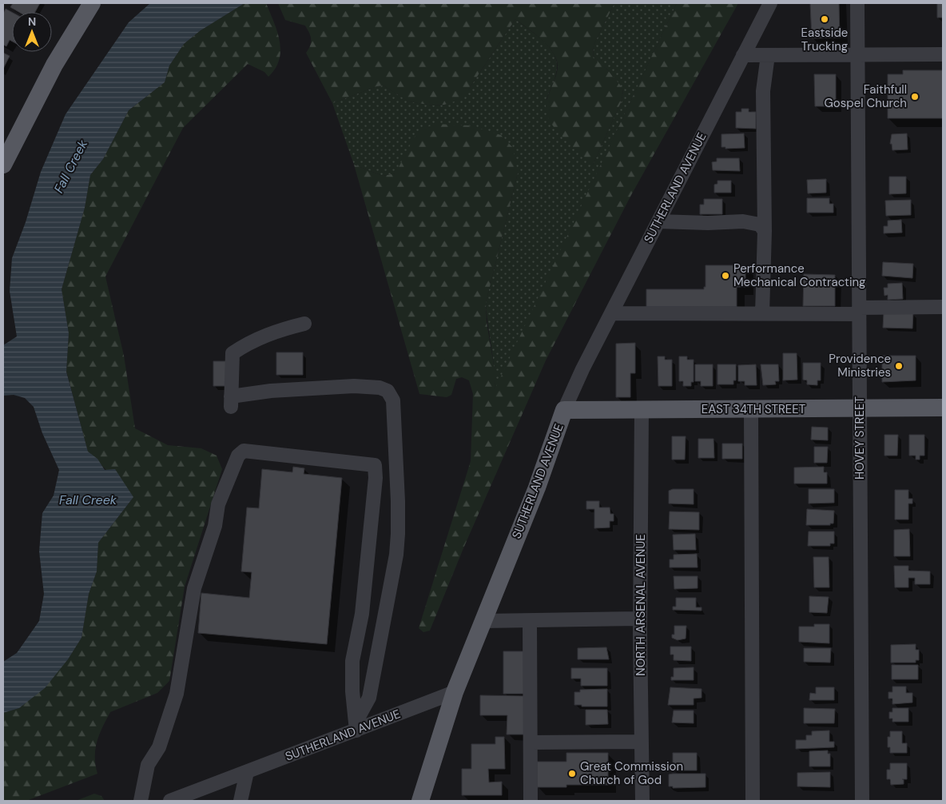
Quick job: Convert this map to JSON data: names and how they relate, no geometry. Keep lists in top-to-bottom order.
{
  "streets": {
    "main road": ["SUTHERLAND AVENUE", "EAST 34TH STREET"],
    "street": ["HOVEY STREET", "NORTH ARSENAL AVENUE"]
  },
  "crossings": [
    ["SUTHERLAND AVENUE", "EAST 34TH STREET"],
    ["EAST 34TH STREET", "HOVEY STREET"],
    ["EAST 34TH STREET", "NORTH ARSENAL AVENUE"]
  ],
  "water": ["Fall Creek"],
  "places": [
    "Eastside Trucking",
    "Faithfull Gospel Church",
    "Performance Mechanical Contracting",
    "Providence Ministries",
    "Great Commission Church of God"
  ],
  "north": "top"
}
